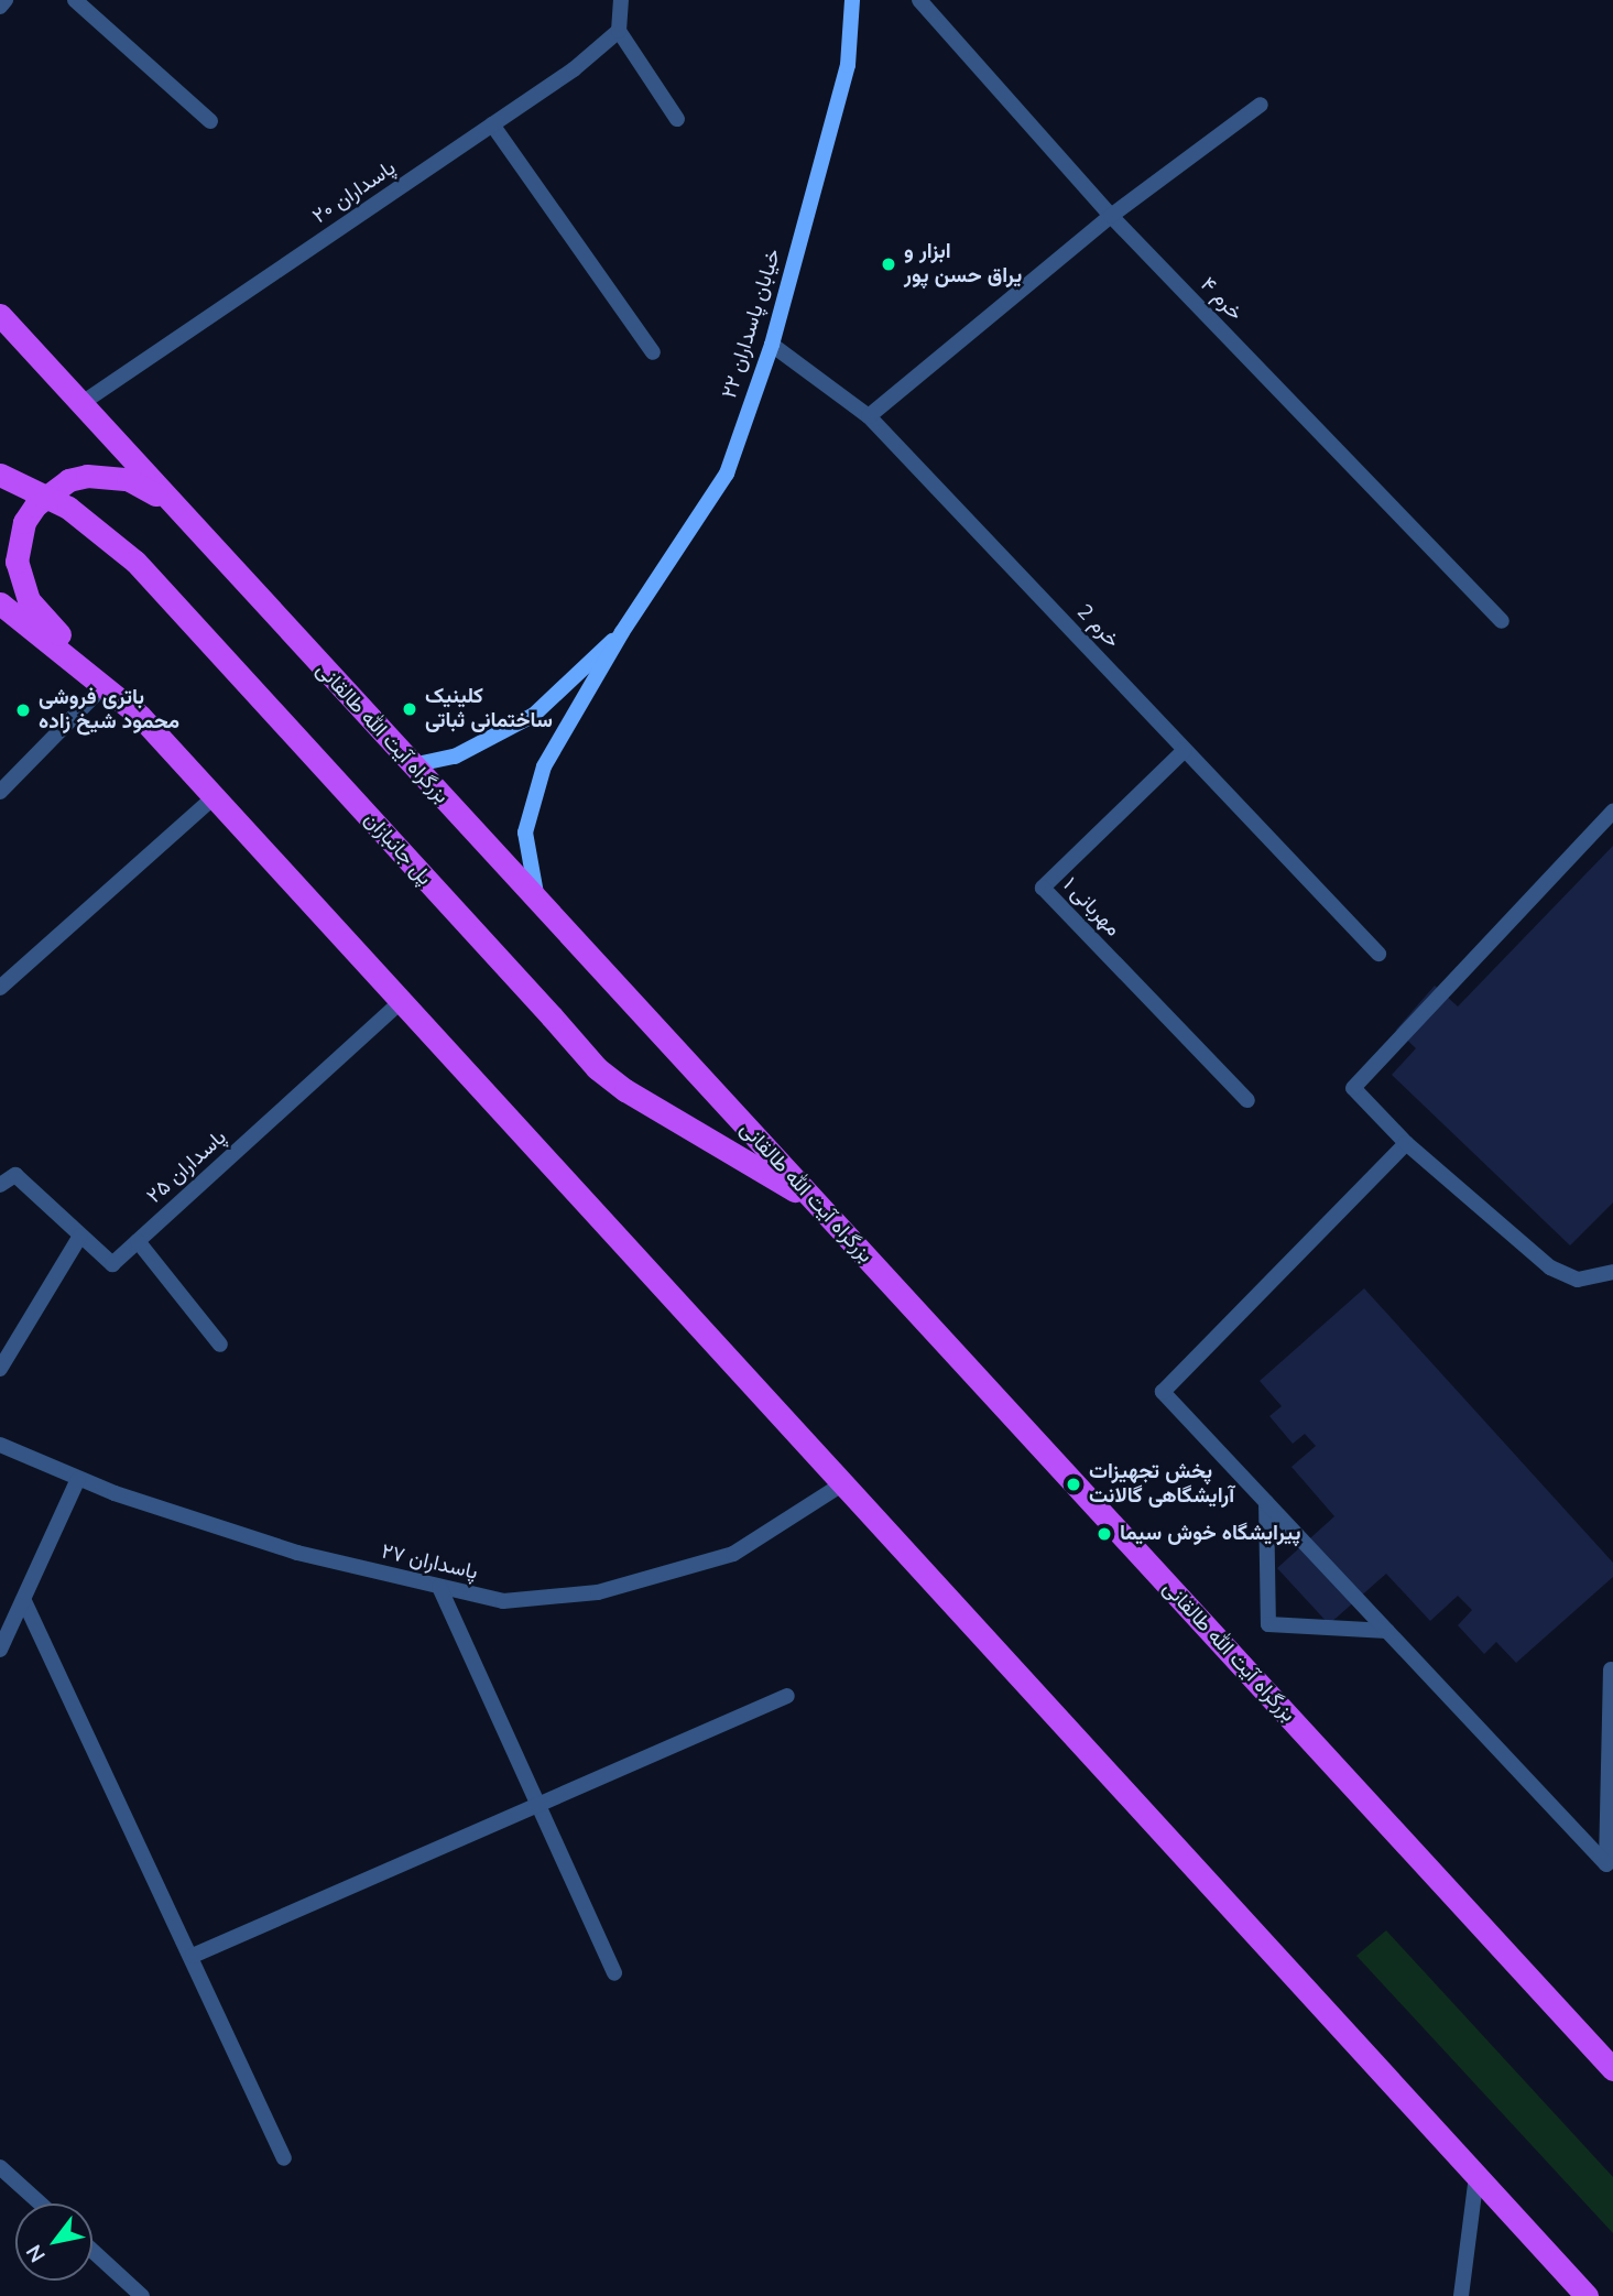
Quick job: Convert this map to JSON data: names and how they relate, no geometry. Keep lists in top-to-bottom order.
{
  "streets": {
    "highway": ["بزرگراه آیت الله طالقانی", "پل جانبازان"],
    "main road": ["خیابان پاسداران ۲۲"],
    "street": [
      "پاسداران ۲۰",
      "خرم ۴",
      "خرم 2",
      "مهربانی ۱",
      "پاسداران ۲۵",
      "پاسداران ۲۷"
    ]
  },
  "crossings": [
    ["پاسداران ۲۰", "بزرگراه آیت الله طالقانی"],
    ["خیابان پاسداران ۲۲", "خرم 2"],
    ["خیابان پاسداران ۲۲", "بزرگراه آیت الله طالقانی"],
    ["خرم 2", "مهربانی ۱"],
    ["بزرگراه آیت الله طالقانی", "پل جانبازان"]
  ],
  "places": [
    "ابزار و یراق حسن پور",
    "کلینیک ساختمانی ثباتی",
    "باتری فروشی محمود شیخ زاده",
    "پخش تجهیزات آرایشگاهی گالانت",
    "پیرایشگاه خوش سیما"
  ],
  "north": "bottom left"
}
